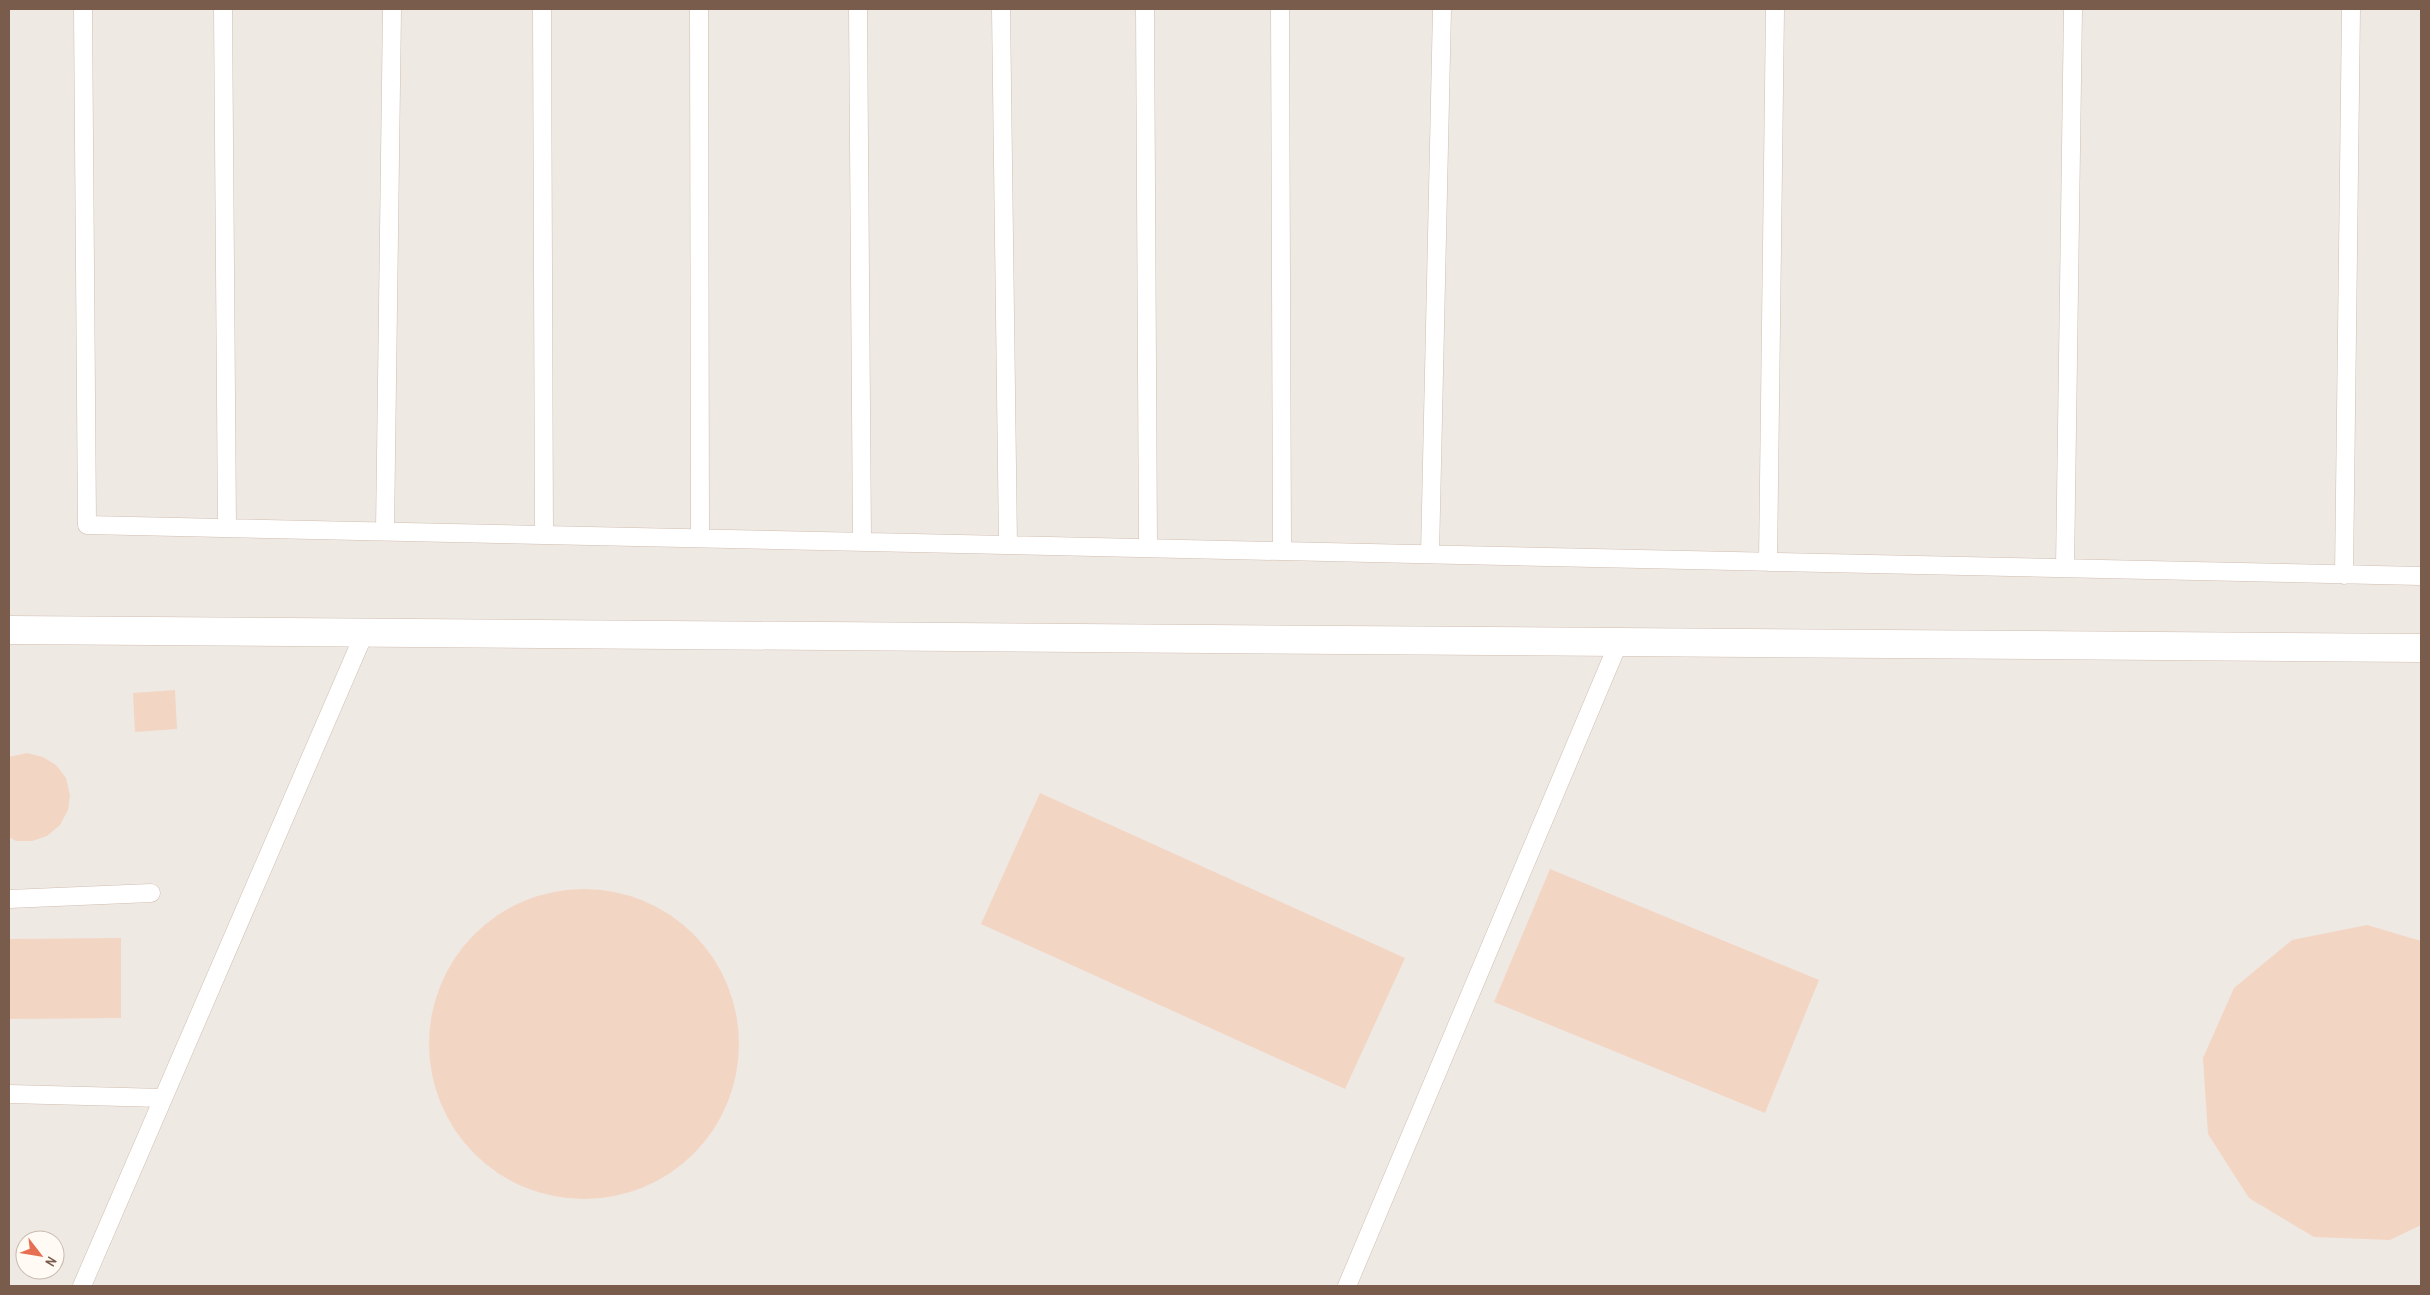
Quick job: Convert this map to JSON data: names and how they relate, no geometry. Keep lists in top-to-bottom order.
{
  "north": "bottom right"
}
